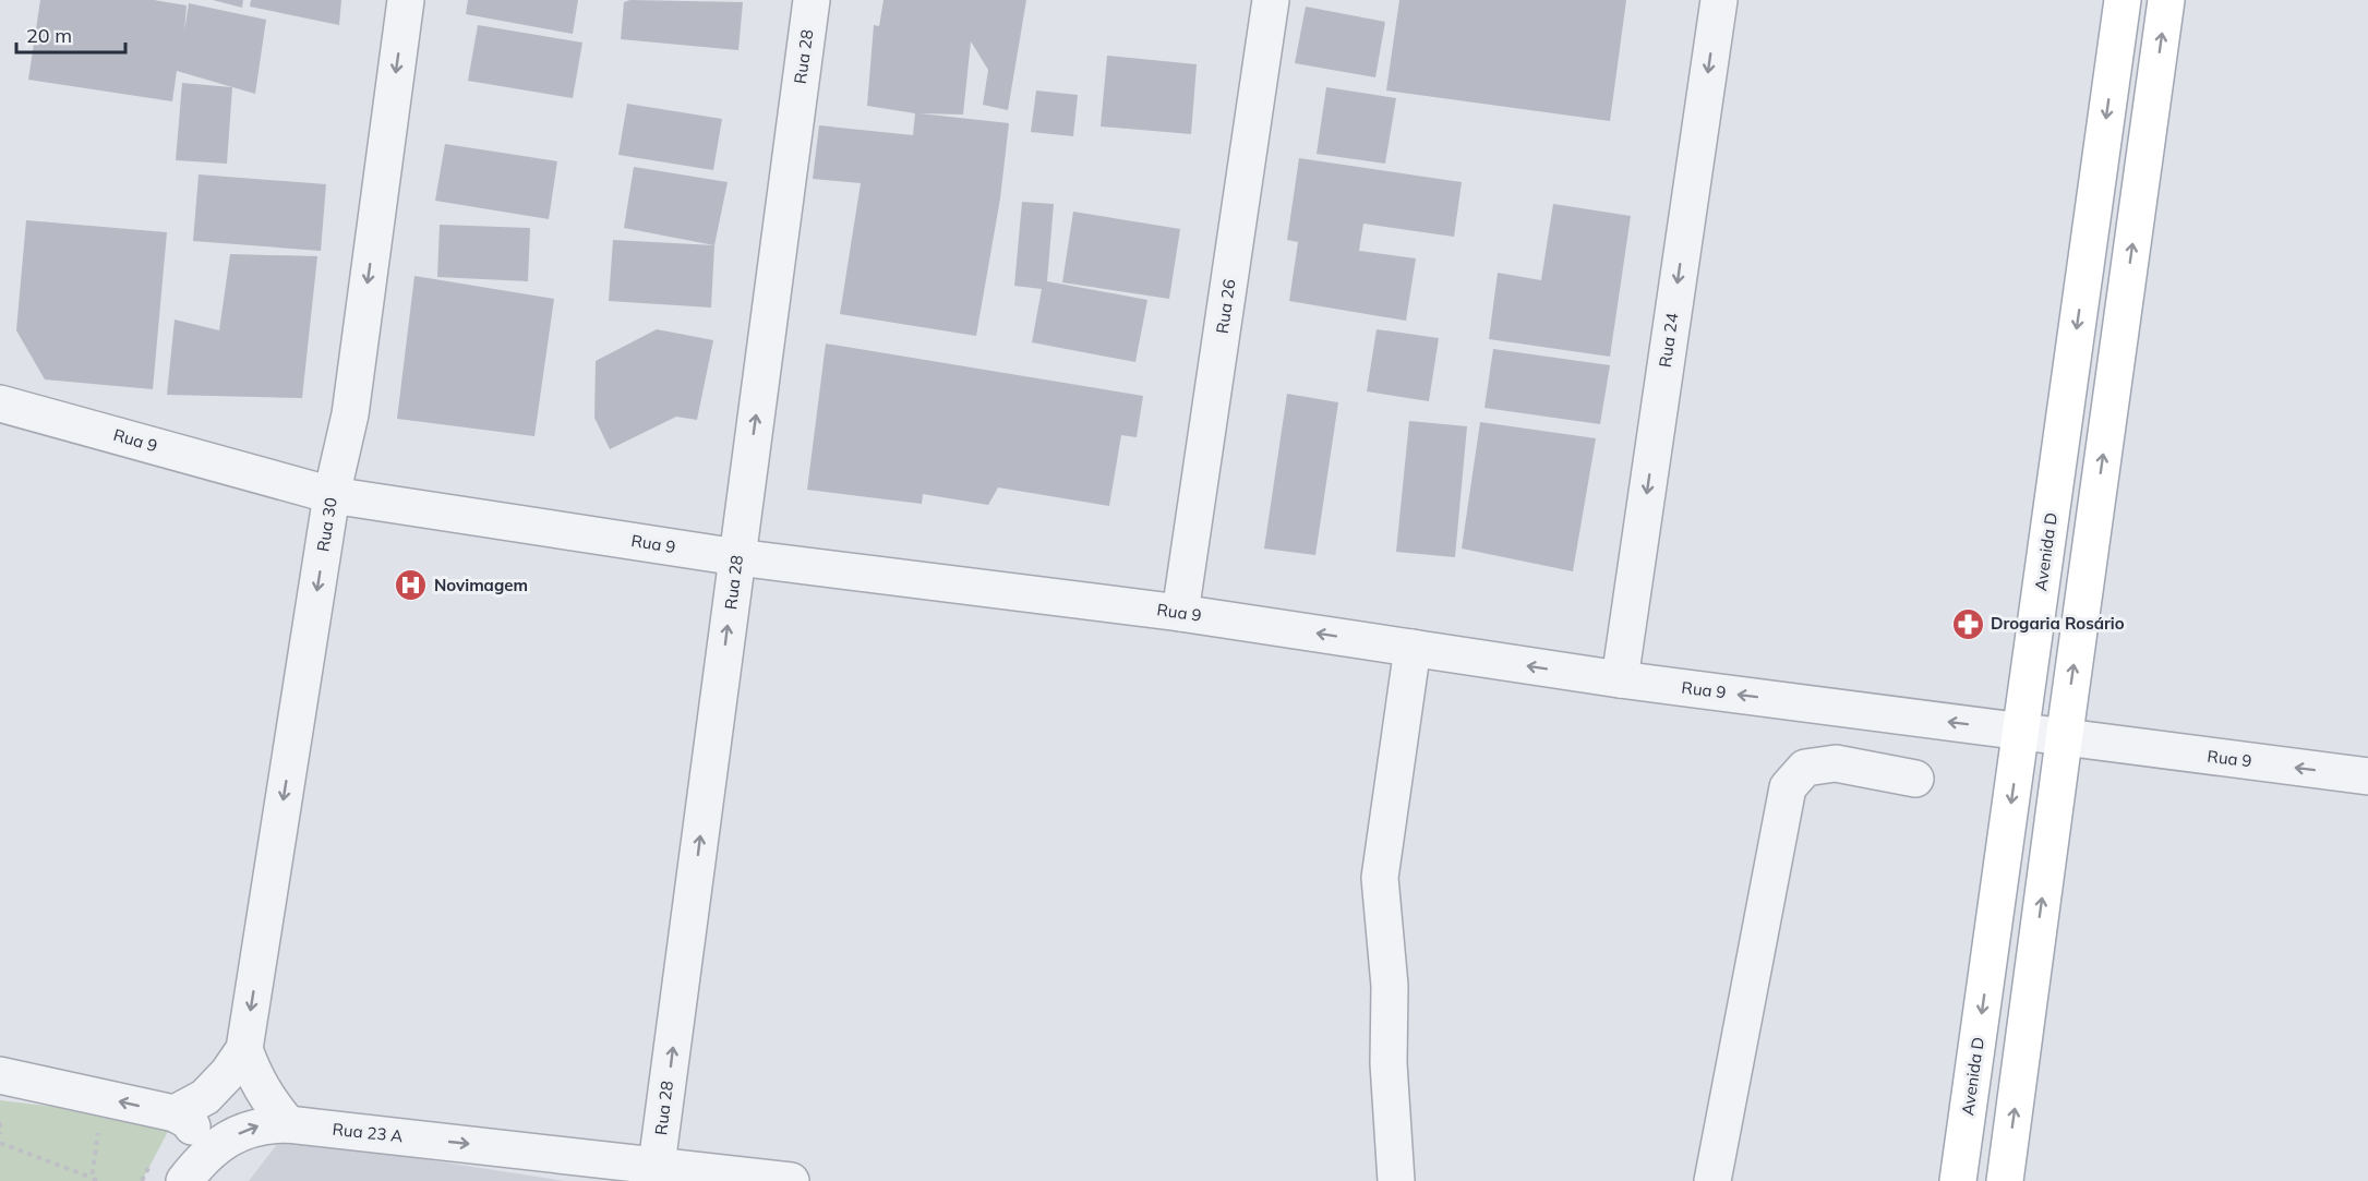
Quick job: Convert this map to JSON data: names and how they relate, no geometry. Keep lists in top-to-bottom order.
{
  "streets": {
    "main road": ["Avenida D"],
    "street": [
      "Rua 28",
      "Rua 26",
      "Rua 24",
      "Rua 9",
      "Rua 30",
      "Rua 23 A"
    ]
  },
  "crossings": [
    ["Rua 28", "Rua 9"],
    ["Rua 28", "Rua 23 A"],
    ["Rua 26", "Rua 9"],
    ["Rua 24", "Rua 9"],
    ["Rua 9", "Rua 30"],
    ["Rua 9", "Avenida D"],
    ["Rua 30", "Rua 23 A"]
  ],
  "one_way": [
    "Rua 28",
    "Rua 24",
    "Rua 9",
    "Rua 30",
    "Rua 23 A"
  ],
  "places": {
    "hospital": ["Novimagem"],
    "pharmacy": ["Drogaria Rosário"]
  },
  "scale_bar": "20 m"
}
